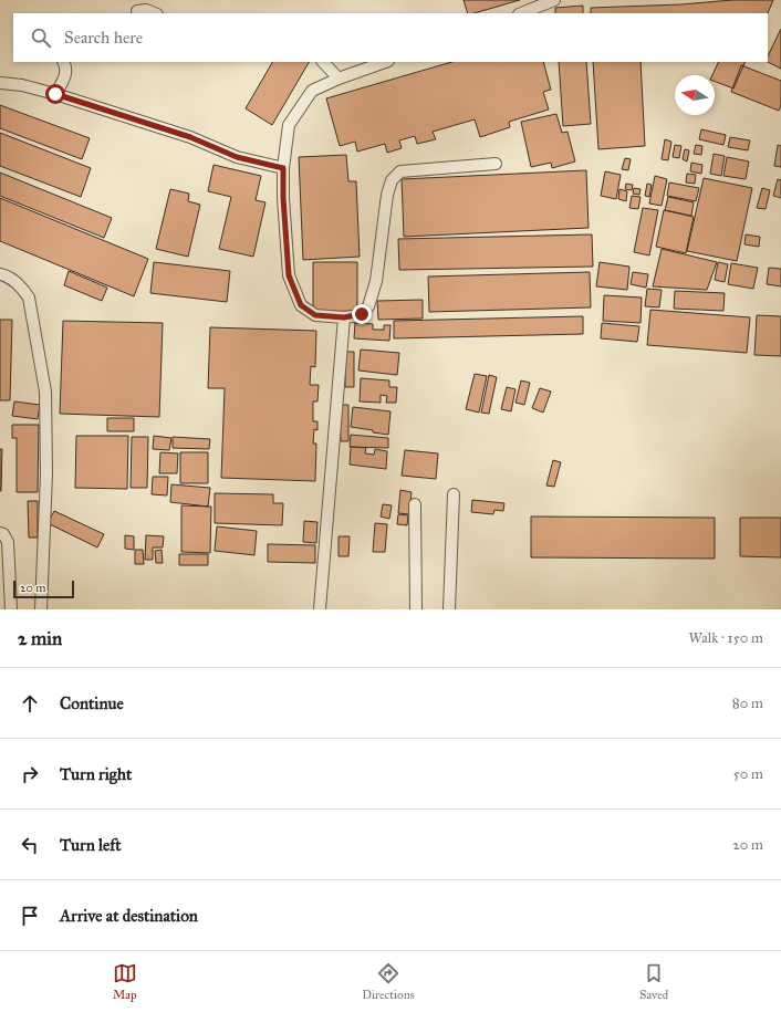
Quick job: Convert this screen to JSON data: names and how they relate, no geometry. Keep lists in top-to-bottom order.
{
  "scale_bar": "20 m",
  "north": "left",
  "page": {
    "search": "Search here",
    "scale": "20 m",
    "heading": ["2 min", "Walk · 150 m"],
    "list": [
      ["Continue", "80 m"],
      ["Turn right", "50 m"],
      ["Turn left", "20 m"],
      "Arrive at destination"
    ],
    "nav": ["Map", "Directions", "Saved"]
  }
}
